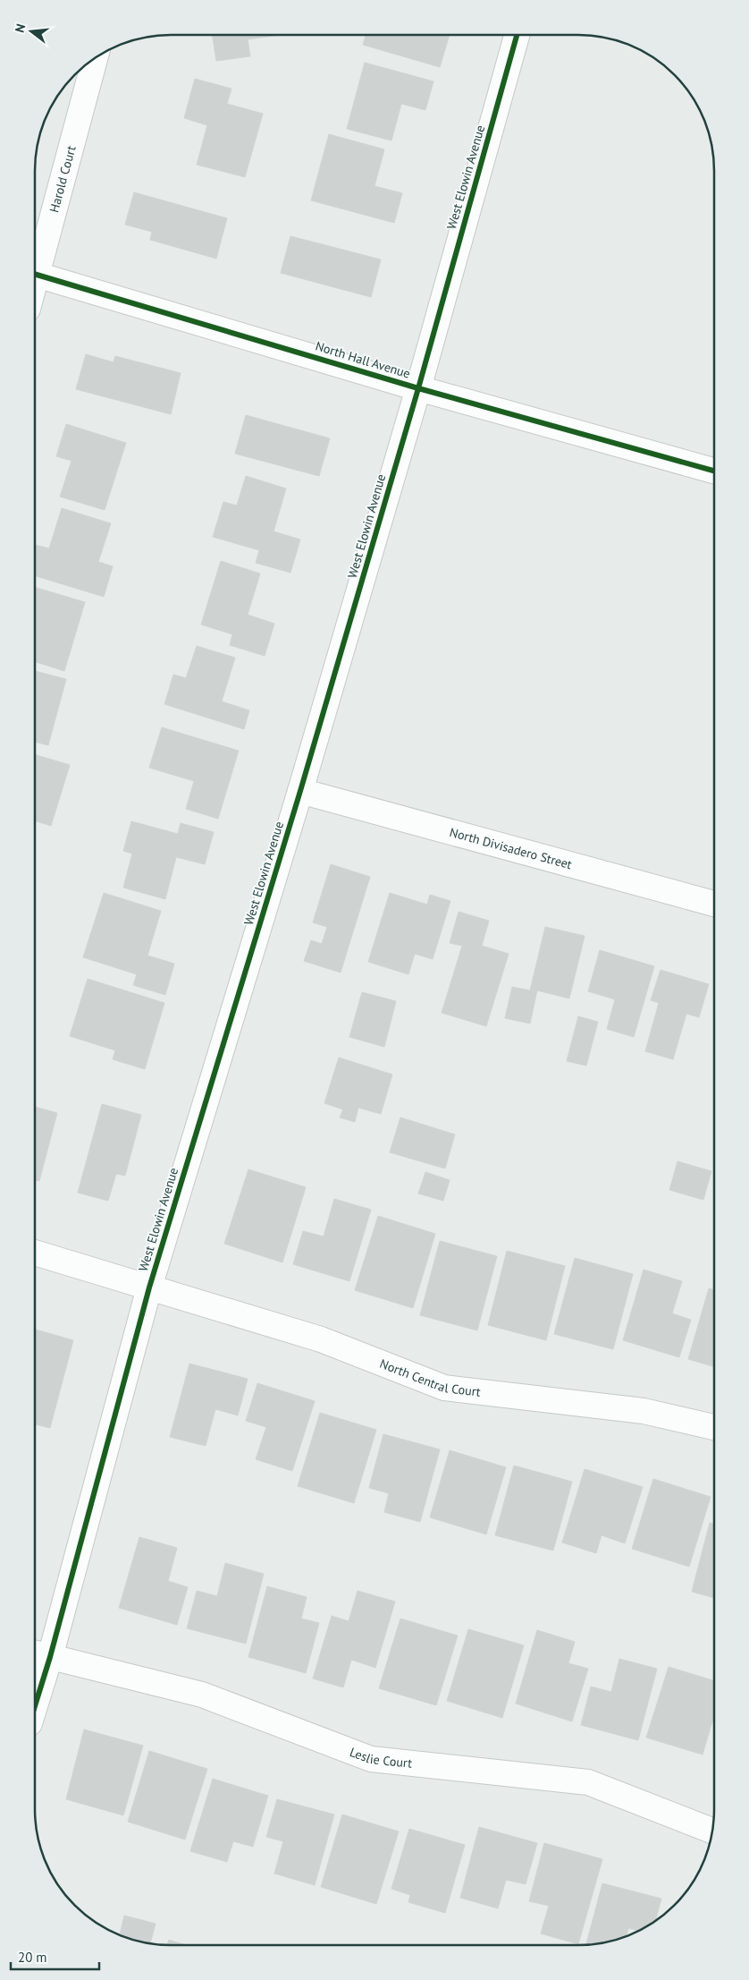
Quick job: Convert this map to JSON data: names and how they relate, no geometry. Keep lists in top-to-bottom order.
{
  "streets": {
    "street": [
      "West Elowin Avenue",
      "Harold Court",
      "North Hall Avenue",
      "North Divisadero Street",
      "North Central Court",
      "Leslie Court"
    ]
  },
  "crossings": [
    ["West Elowin Avenue", "North Hall Avenue"],
    ["West Elowin Avenue", "North Divisadero Street"],
    ["West Elowin Avenue", "North Central Court"],
    ["West Elowin Avenue", "Leslie Court"]
  ],
  "scale_bar": "20 m",
  "north": "left"
}
